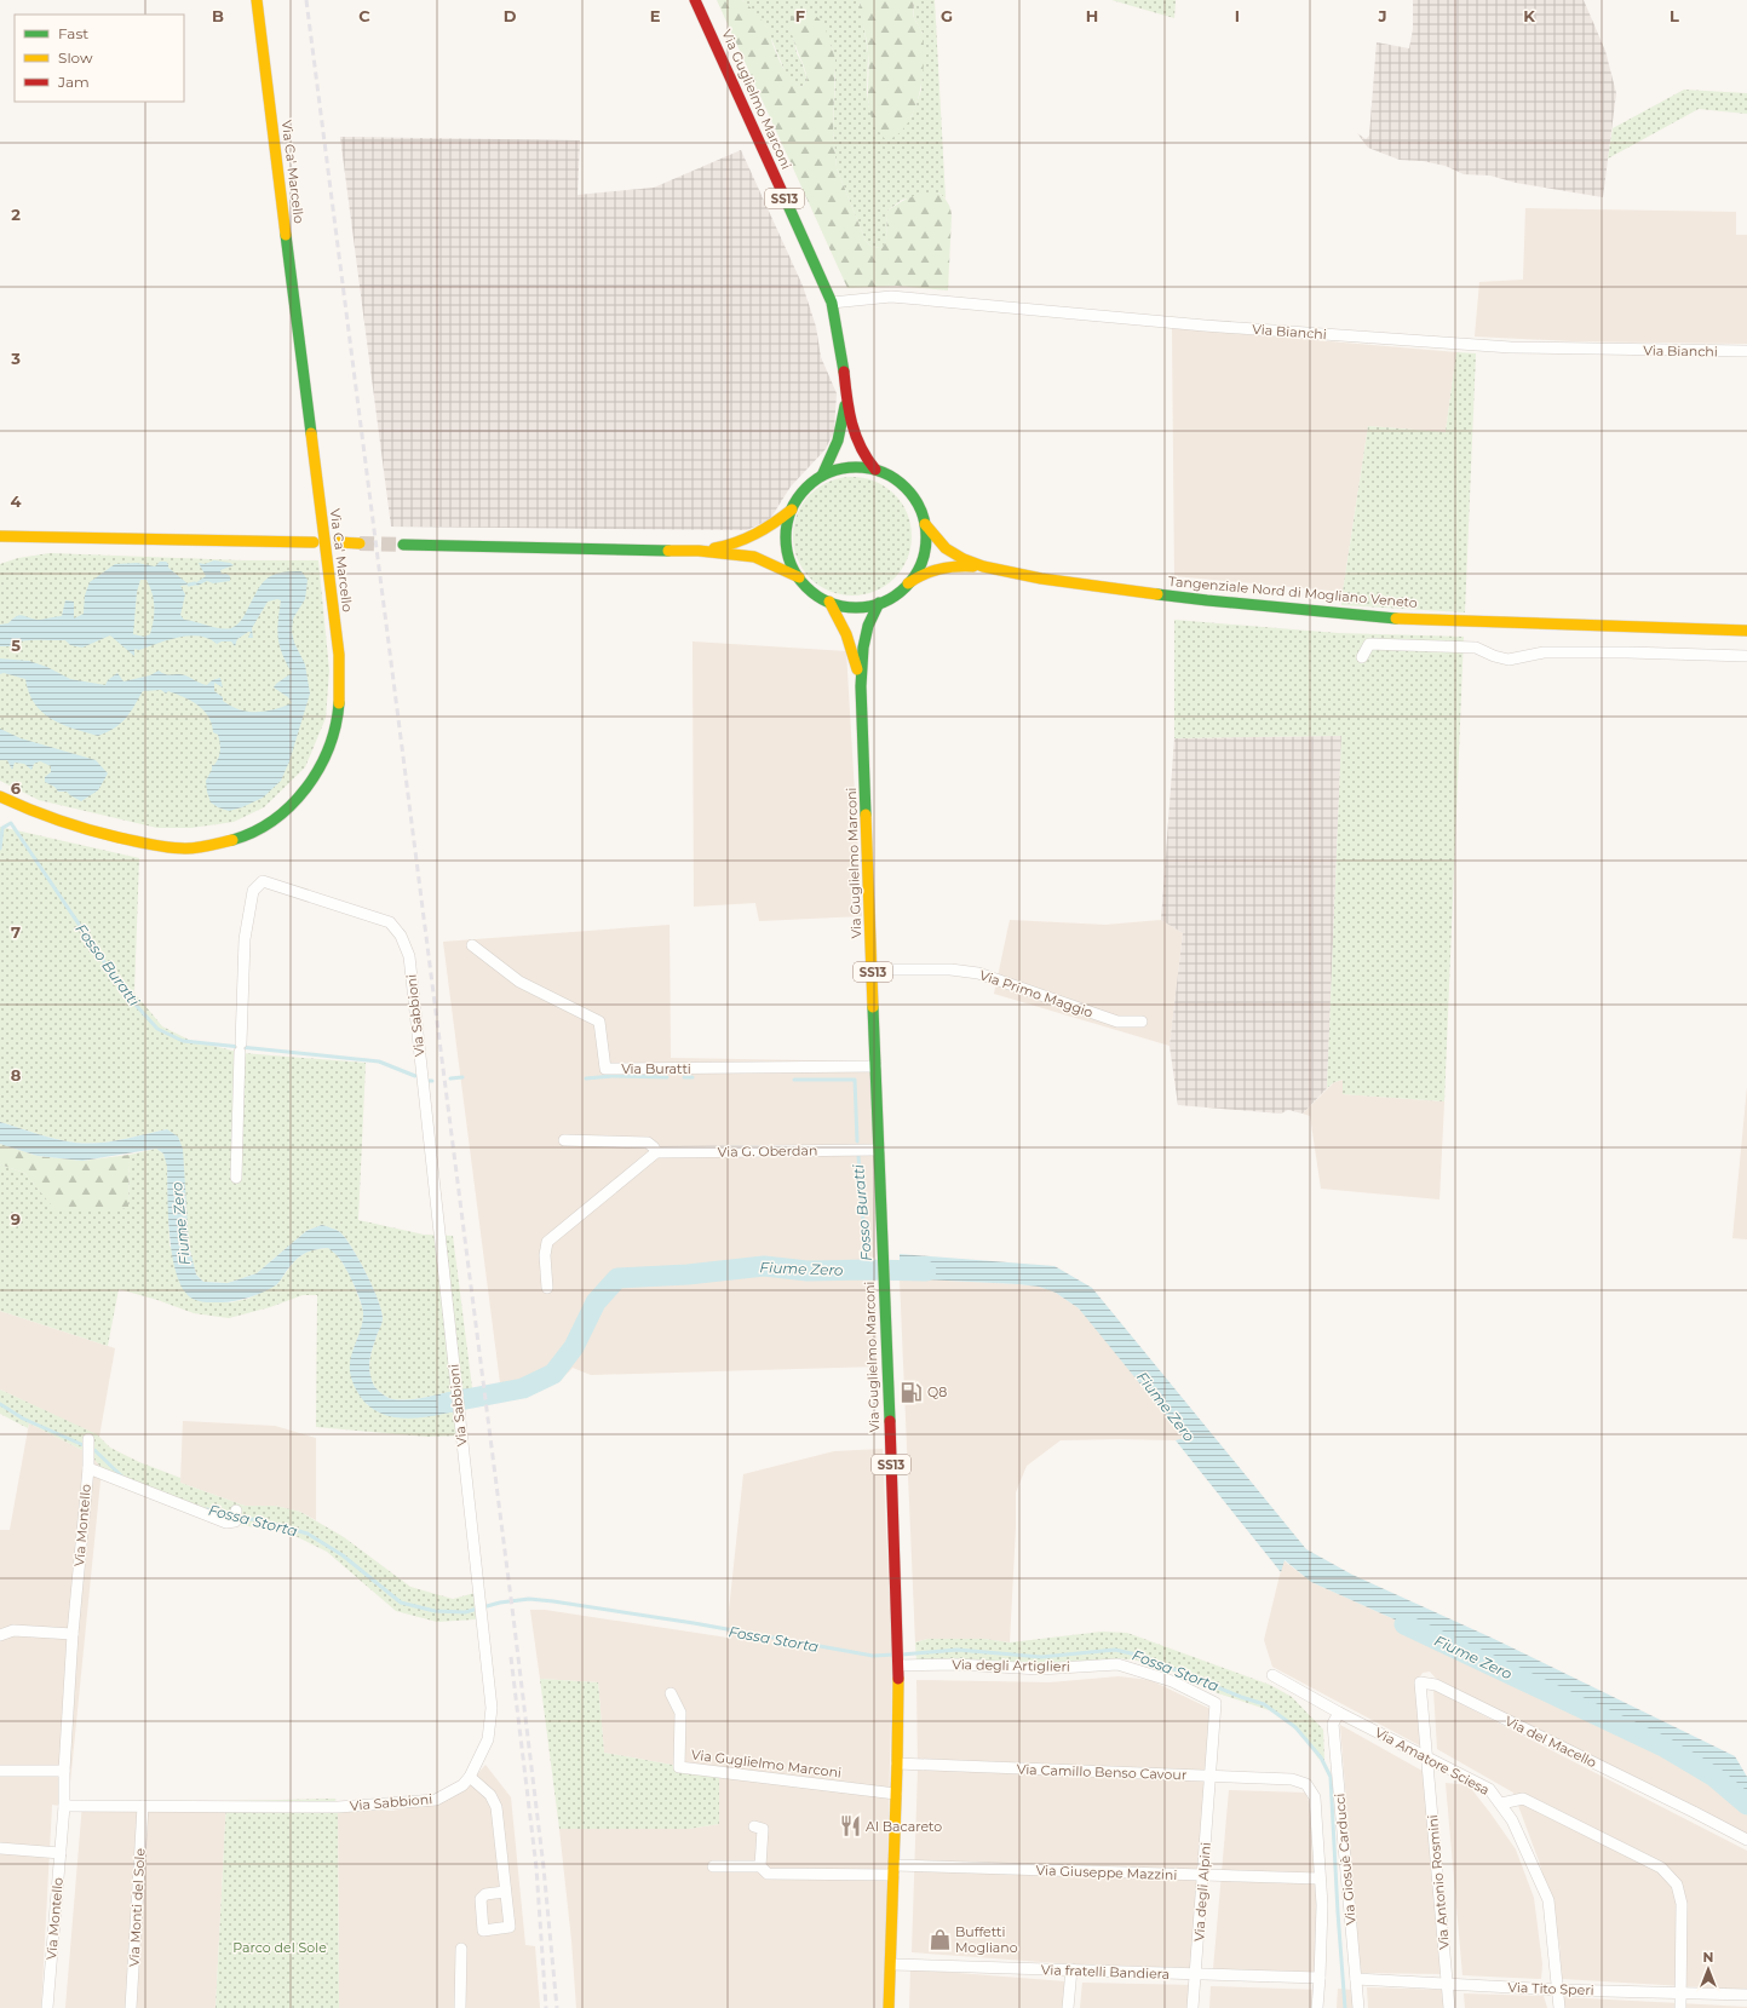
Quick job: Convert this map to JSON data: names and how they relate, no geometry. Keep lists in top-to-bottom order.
{
  "streets": {
    "main road": [
      "Via Guglielmo Marconi",
      "Via Ca' Marcello",
      "SS13",
      "Tangenziale Nord di Mogliano Veneto"
    ],
    "street": [
      "Via Bianchi",
      "Via Primo Maggio",
      "Via Sabbioni",
      "Via Buratti",
      "Via G. Oberdan",
      "Via Montello",
      "Via degli Artiglieri",
      "Via del Macello",
      "Via Amatore Sciesa",
      "Via Camillo Benso Cavour",
      "Via Giosuè Carducci",
      "Via Giuseppe Mazzini",
      "Via Antonio Rosmini",
      "Via degli Alpini",
      "Via Monti del Sole",
      "Via fratelli Bandiera",
      "Via Tito Speri"
    ]
  },
  "crossings": [
    ["Via Guglielmo Marconi", "Via Bianchi"],
    ["Via Guglielmo Marconi", "Tangenziale Nord di Mogliano Veneto"],
    ["Via Guglielmo Marconi", "Via Primo Maggio"],
    ["Via Guglielmo Marconi", "Via Buratti"],
    ["Via Guglielmo Marconi", "Via G. Oberdan"],
    ["Via Guglielmo Marconi", "Via degli Artiglieri"],
    ["Via Guglielmo Marconi", "Via Camillo Benso Cavour"],
    ["Via Guglielmo Marconi", "Via Giuseppe Mazzini"],
    ["Via Guglielmo Marconi", "Via fratelli Bandiera"],
    ["Via Sabbioni", "Via Montello"],
    ["Via Sabbioni", "Via Monti del Sole"],
    ["Via degli Artiglieri", "Via Camillo Benso Cavour"],
    ["Via degli Artiglieri", "Via degli Alpini"],
    ["Via del Macello", "Via Amatore Sciesa"],
    ["Via del Macello", "Via Antonio Rosmini"],
    ["Via Amatore Sciesa", "Via Giosuè Carducci"],
    ["Via Amatore Sciesa", "Via Antonio Rosmini"],
    ["Via Amatore Sciesa", "Via Tito Speri"],
    ["Via Camillo Benso Cavour", "Via Giuseppe Mazzini"],
    ["Via Camillo Benso Cavour", "Via degli Alpini"],
    ["Via Giosuè Carducci", "Via Tito Speri"],
    ["Via Giuseppe Mazzini", "Via degli Alpini"],
    ["Via Antonio Rosmini", "Via Tito Speri"],
    ["Via degli Alpini", "Via fratelli Bandiera"]
  ],
  "water": ["Fosso Buratti", "Fiume Zero", "Fossa Storta"],
  "parks": ["Parco del Sole"],
  "places": {
    "fuel station": ["Q8"],
    "restaurant": ["Al Bacareto"],
    "shop": ["Buffetti Mogliano"]
  },
  "legend": ["Fast", "Slow", "Jam"],
  "north": "top",
  "grid": {
    "columns": [
      "B",
      "C",
      "D",
      "E",
      "F",
      "G",
      "H",
      "I",
      "J",
      "K",
      "L"
    ],
    "rows": [
      "2",
      "3",
      "4",
      "5",
      "6",
      "7",
      "8",
      "9"
    ]
  }
}
